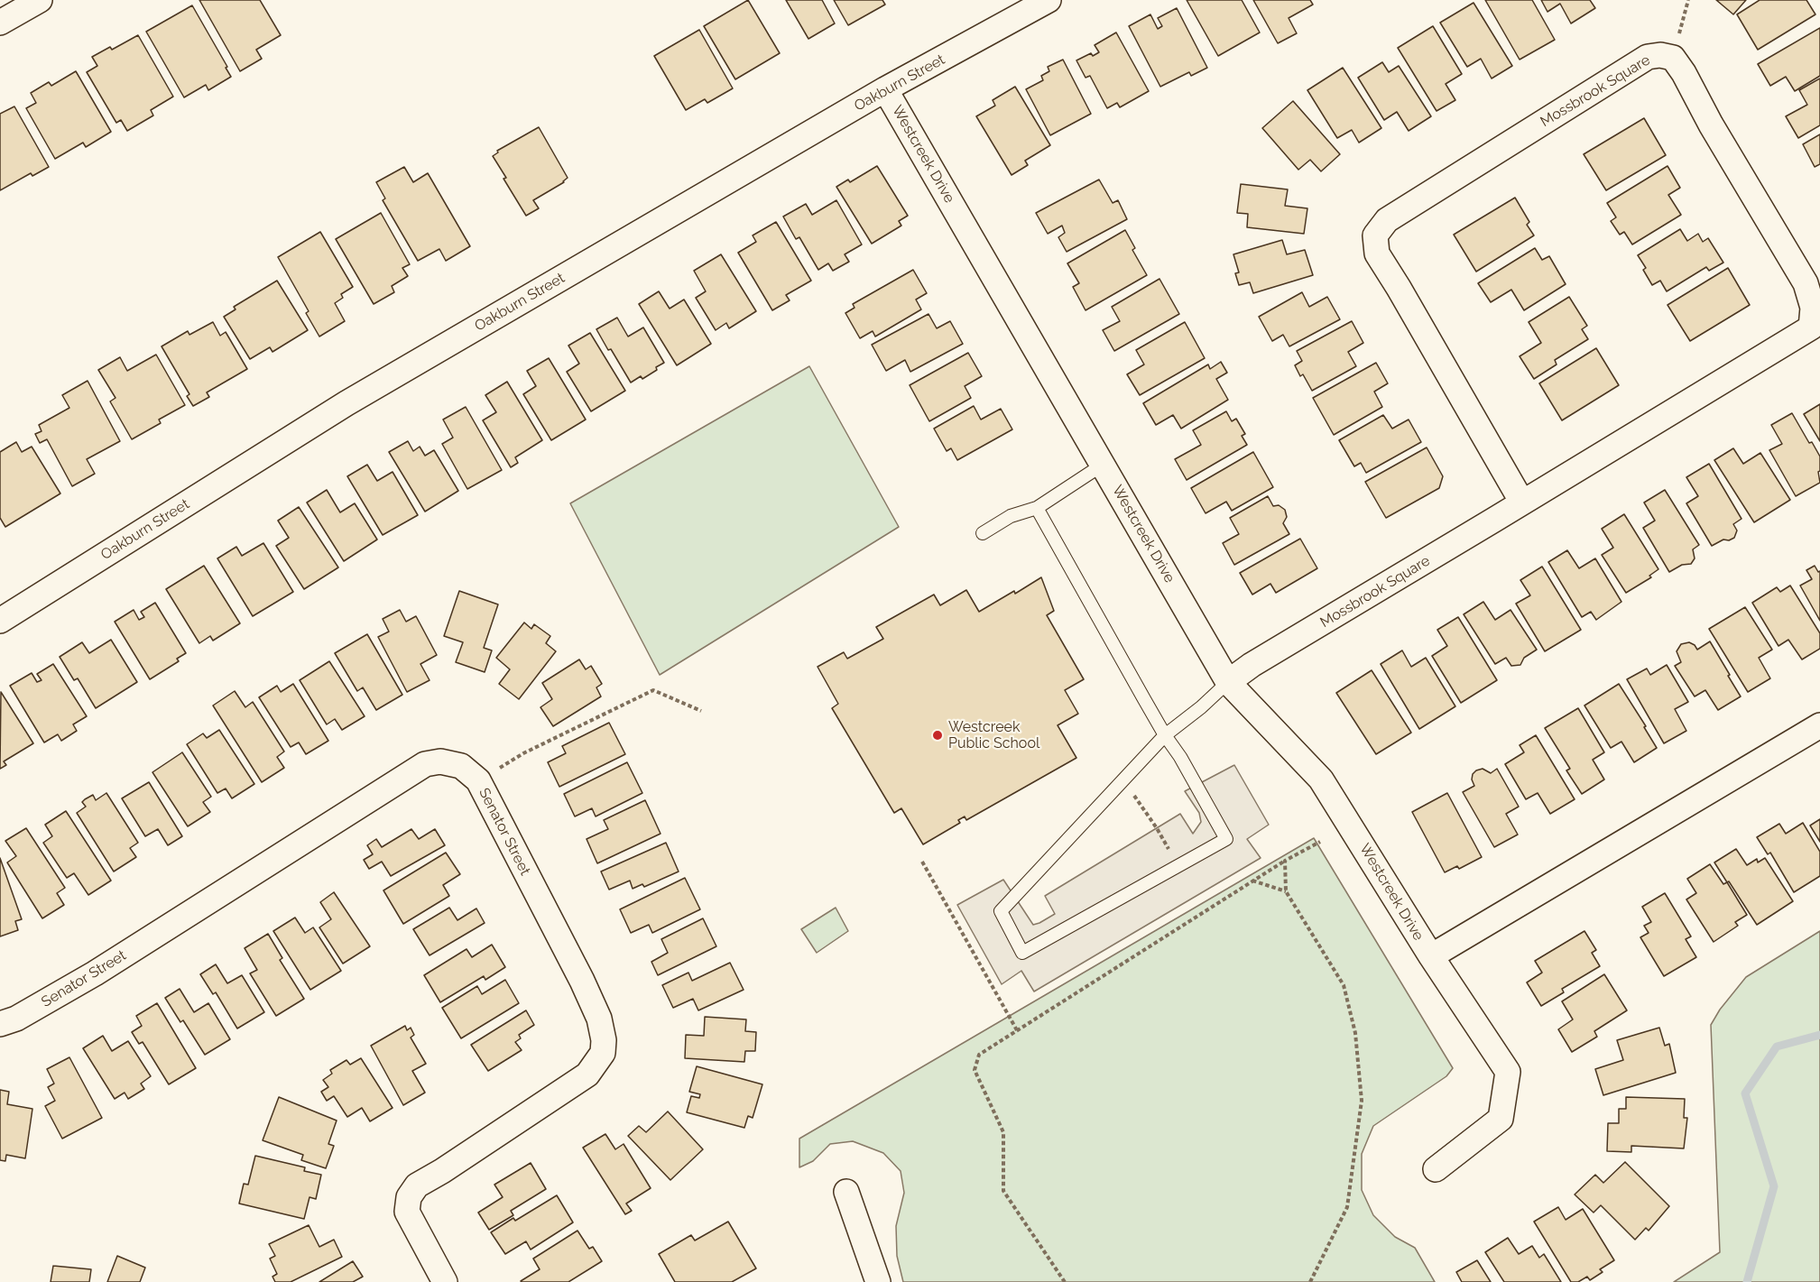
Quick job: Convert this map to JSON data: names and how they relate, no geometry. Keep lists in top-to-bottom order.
{
  "streets": {
    "street": [
      "Oakburn Street",
      "Mossbrook Square",
      "Westcreek Drive",
      "Senator Street"
    ]
  },
  "crossings": [
    ["Oakburn Street", "Westcreek Drive"],
    ["Mossbrook Square", "Westcreek Drive"]
  ],
  "places": ["Westcreek Public School"]
}
